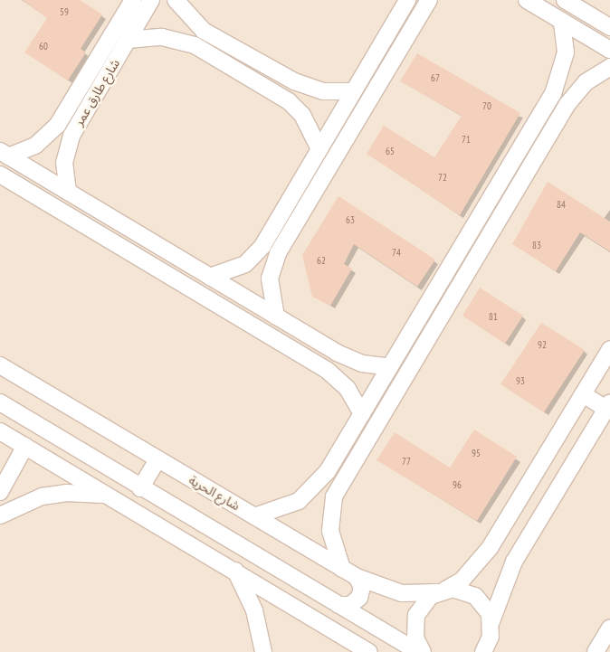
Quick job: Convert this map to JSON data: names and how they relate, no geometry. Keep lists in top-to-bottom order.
{
  "streets": {
    "street": ["شارع طارق عمر", "شارع الحرية"]
  },
  "house_numbers": [
    "59",
    "60",
    "67",
    "70",
    "71",
    "65",
    "72",
    "84",
    "63",
    "83",
    "74",
    "62",
    "81",
    "92",
    "93",
    "95",
    "77",
    "96"
  ]
}
